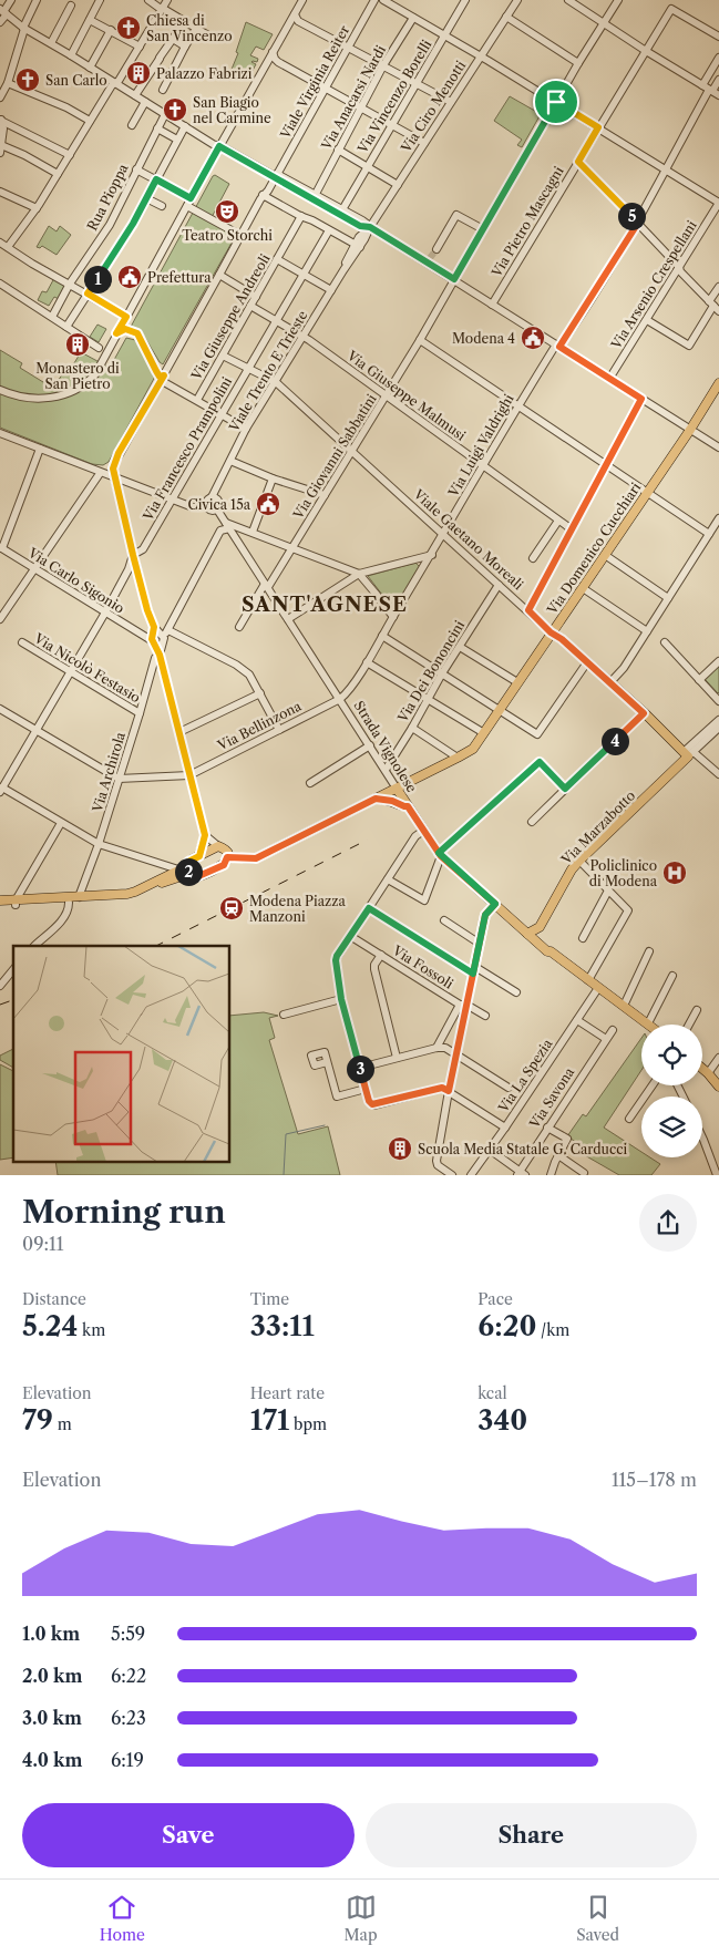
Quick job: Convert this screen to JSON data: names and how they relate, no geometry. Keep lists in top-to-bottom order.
{
  "streets": {
    "main road": [
      "Viale Gaetano Moreali",
      "Via Domenico Cucchiari",
      "Strada Vignolese",
      "Via Marzabotto"
    ],
    "street": [
      "Viale Virginia Reiter",
      "Via Vincenzo Borelli",
      "Via Anacarsi Nardi",
      "Via Ciro Menotti",
      "Rua Pioppa",
      "Via Pietro Mascagni",
      "Via Arsenio Crespellani",
      "Via Giuseppe Andreoli",
      "Viale Trento E Trieste",
      "Via Giuseppe Malmusi",
      "Via Luigi Valdrighi",
      "Via Francesco Prampolini",
      "Via Giovanni Sabbatini",
      "Via Carlo Sigonio",
      "Via Nicolò Festasio",
      "Via Dei Bononcini",
      "Via Bellinzona",
      "Via Archirola",
      "Via Fossoli",
      "Via La Spezia",
      "Via Savona"
    ]
  },
  "crossings": [
    ["Via Ciro Menotti", "Viale Trento E Trieste"],
    ["Via Giuseppe Andreoli", "Via Giuseppe Malmusi"],
    ["Via Giuseppe Andreoli", "Viale Gaetano Moreali"],
    ["Viale Trento E Trieste", "Via Giuseppe Malmusi"],
    ["Viale Trento E Trieste", "Viale Gaetano Moreali"],
    ["Viale Trento E Trieste", "Strada Vignolese"],
    ["Via Giuseppe Malmusi", "Via Luigi Valdrighi"],
    ["Via Giuseppe Malmusi", "Via Francesco Prampolini"],
    ["Via Giuseppe Malmusi", "Via Giovanni Sabbatini"],
    ["Via Luigi Valdrighi", "Viale Gaetano Moreali"],
    ["Via Luigi Valdrighi", "Via Bellinzona"],
    ["Via Luigi Valdrighi", "Strada Vignolese"],
    ["Via Francesco Prampolini", "Viale Gaetano Moreali"],
    ["Via Francesco Prampolini", "Via Carlo Sigonio"],
    ["Via Francesco Prampolini", "Via Nicolò Festasio"],
    ["Via Giovanni Sabbatini", "Viale Gaetano Moreali"],
    ["Via Giovanni Sabbatini", "Strada Vignolese"],
    ["Viale Gaetano Moreali", "Via Domenico Cucchiari"],
    ["Viale Gaetano Moreali", "Via Dei Bononcini"],
    ["Viale Gaetano Moreali", "Via Marzabotto"],
    ["Via Domenico Cucchiari", "Strada Vignolese"],
    ["Via Carlo Sigonio", "Via Bellinzona"],
    ["Via Nicolò Festasio", "Via Archirola"],
    ["Via Dei Bononcini", "Strada Vignolese"],
    ["Via Bellinzona", "Strada Vignolese"],
    ["Strada Vignolese", "Via La Spezia"]
  ],
  "districts": ["SANT'AGNESE"],
  "places": {
    "church": ["Chiesa di San Vincenzo", "San Carlo", "San Biagio nel Carmine"],
    "building": ["Palazzo Fabrizi", "Monastero di San Pietro", "Scuola Media Statale G. Carducci"],
    "theatre": ["Teatro Storchi"],
    "public building": ["Prefettura", "Modena 4", "Civica 15a"],
    "hospital": ["Policlinico di Modena"],
    "station": ["Modena Piazza Manzoni"]
  },
  "page": {
    "pins": [
      "5",
      "1",
      "4",
      "2",
      "3"
    ],
    "heading": ["Morning run", "09:11"],
    "stats": [
      ["Distance", "5.24 km"],
      ["Time", "33:11"],
      ["Pace", "6:20 /km"],
      ["Elevation", "79 m"],
      ["Heart rate", "171 bpm"],
      ["kcal", "340"]
    ],
    "chart": ["Elevation", "115–178 m"],
    "list": [
      {
        "name": "1.0 km",
        "note": "5:59"
      },
      {
        "name": "2.0 km",
        "note": "6:22"
      },
      {
        "name": "3.0 km",
        "note": "6:23"
      },
      {
        "name": "4.0 km",
        "note": "6:19"
      }
    ],
    "buttons": ["Save", "Share"],
    "tabs": ["Home", "Map", "Saved"]
  }
}
